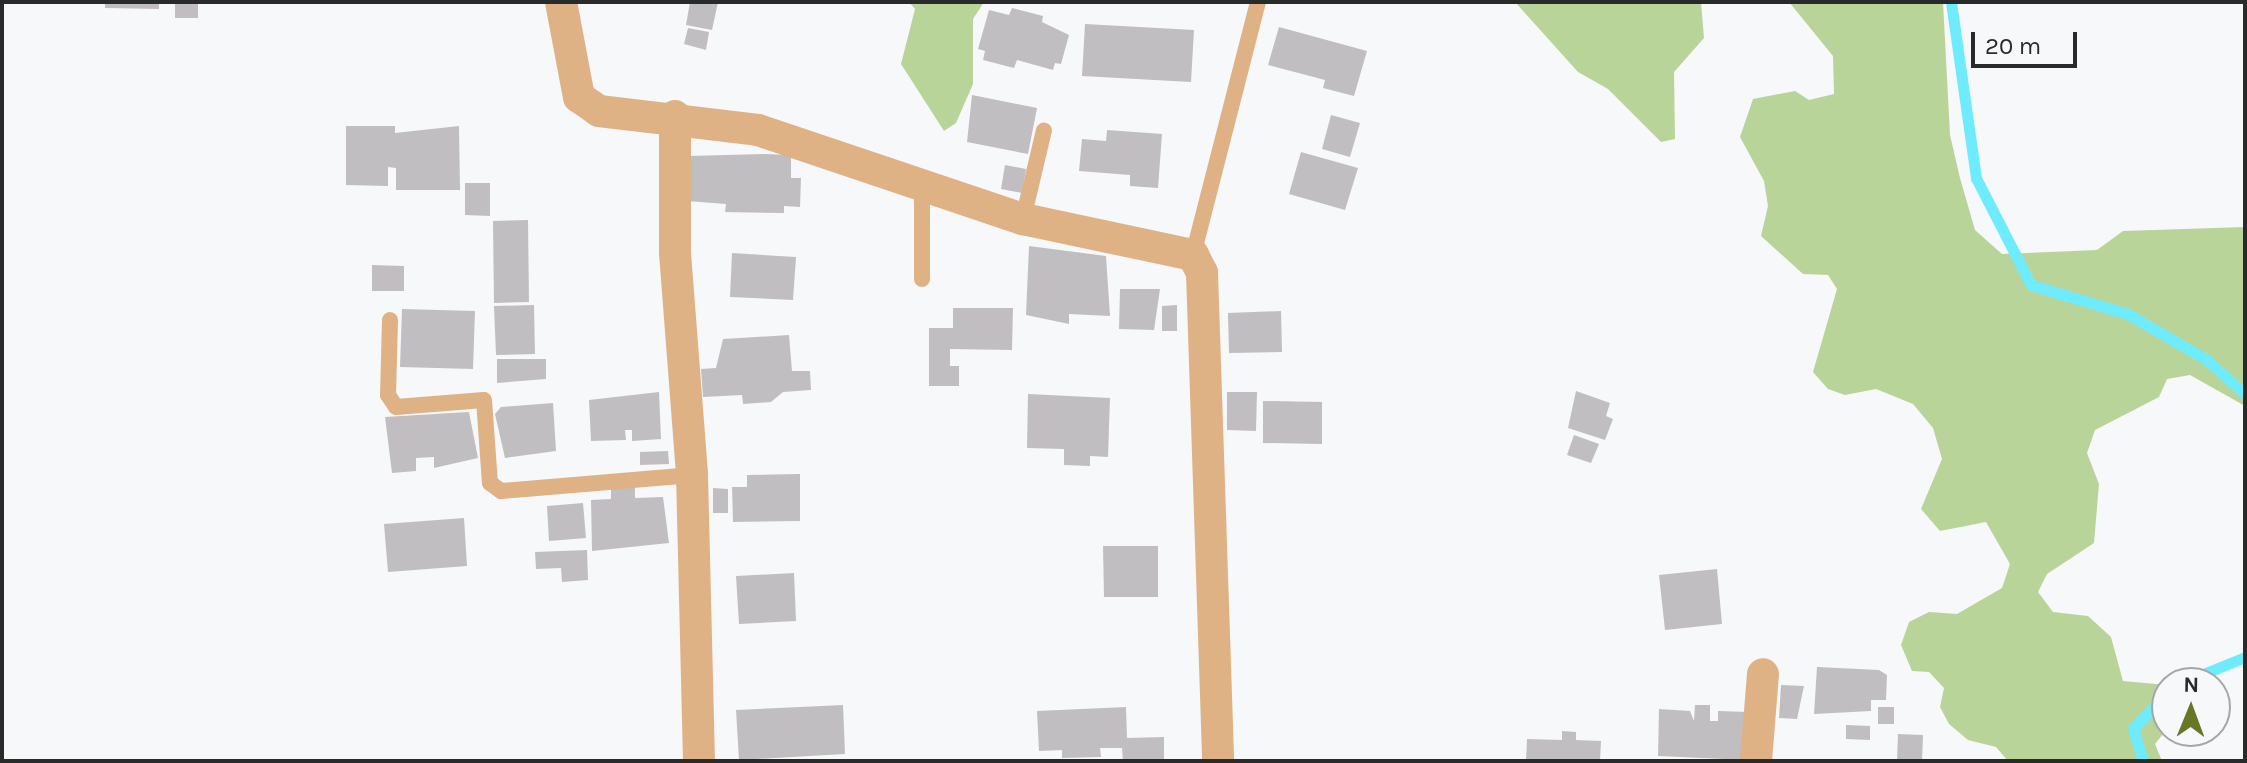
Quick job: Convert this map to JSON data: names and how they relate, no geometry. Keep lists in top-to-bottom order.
{
  "scale_bar": "20 m",
  "north": "top"
}
